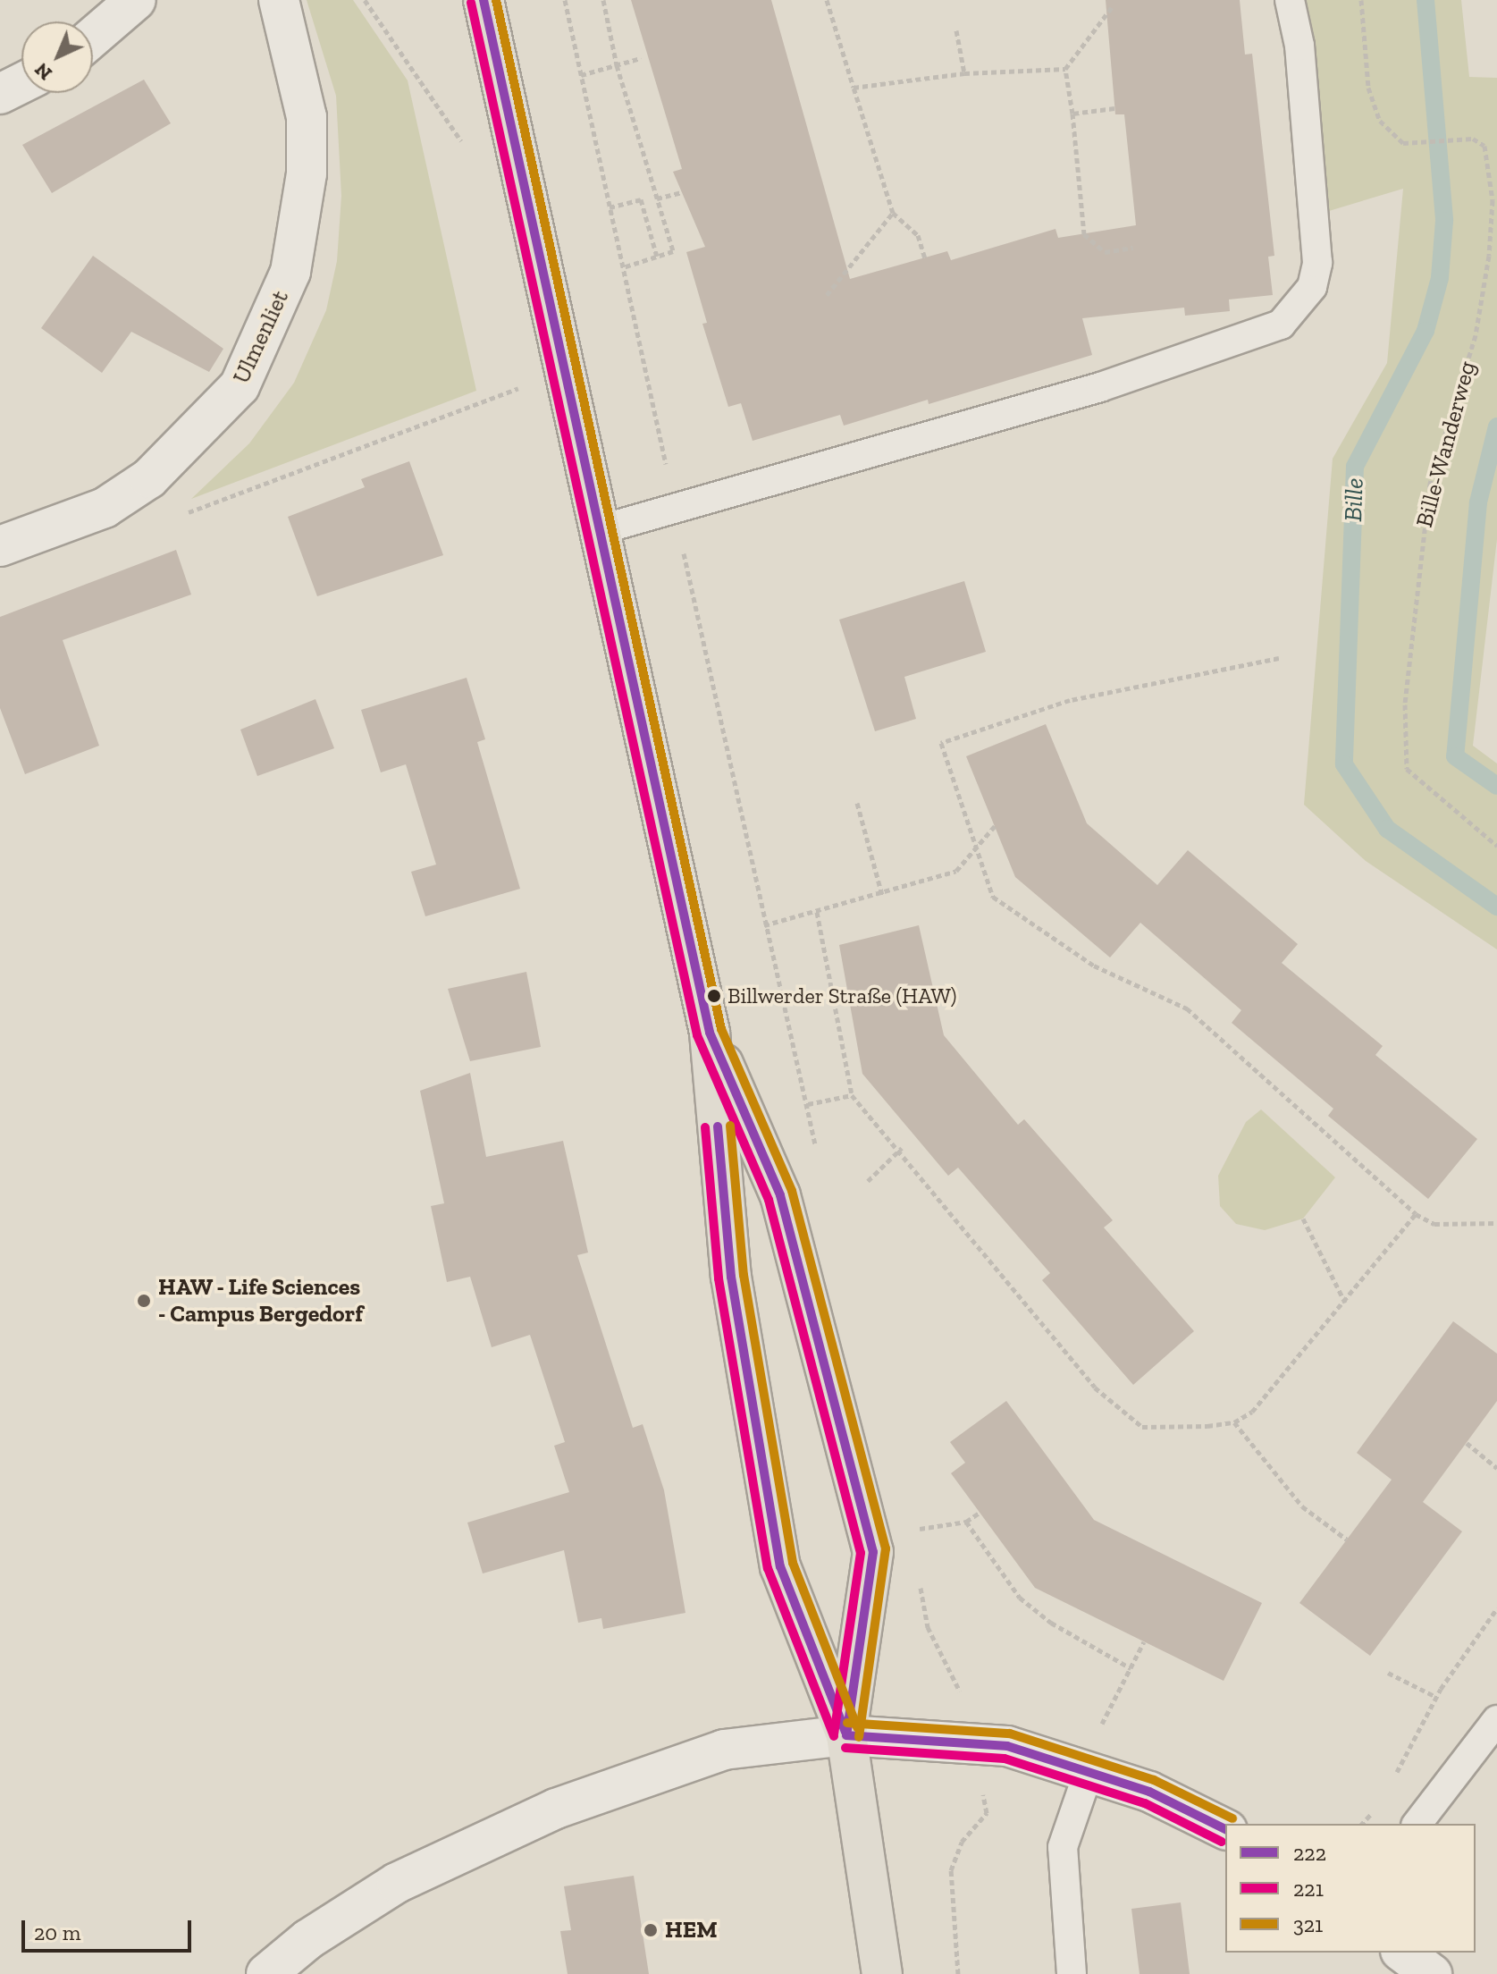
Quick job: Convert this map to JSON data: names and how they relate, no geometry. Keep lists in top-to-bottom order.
{
  "streets": {
    "street": ["Ulmenliet"],
    "path": ["Bille-Wanderweg"]
  },
  "water": ["Bille"],
  "places": ["Billwerder Straße (HAW)", "HAW - Life Sciences - Campus Bergedorf", "HEM"],
  "lines": ["transit line 222", "transit line 321", "transit line 221"],
  "legend": ["222", "221", "321"],
  "scale_bar": "20 m",
  "north": "bottom left"
}
